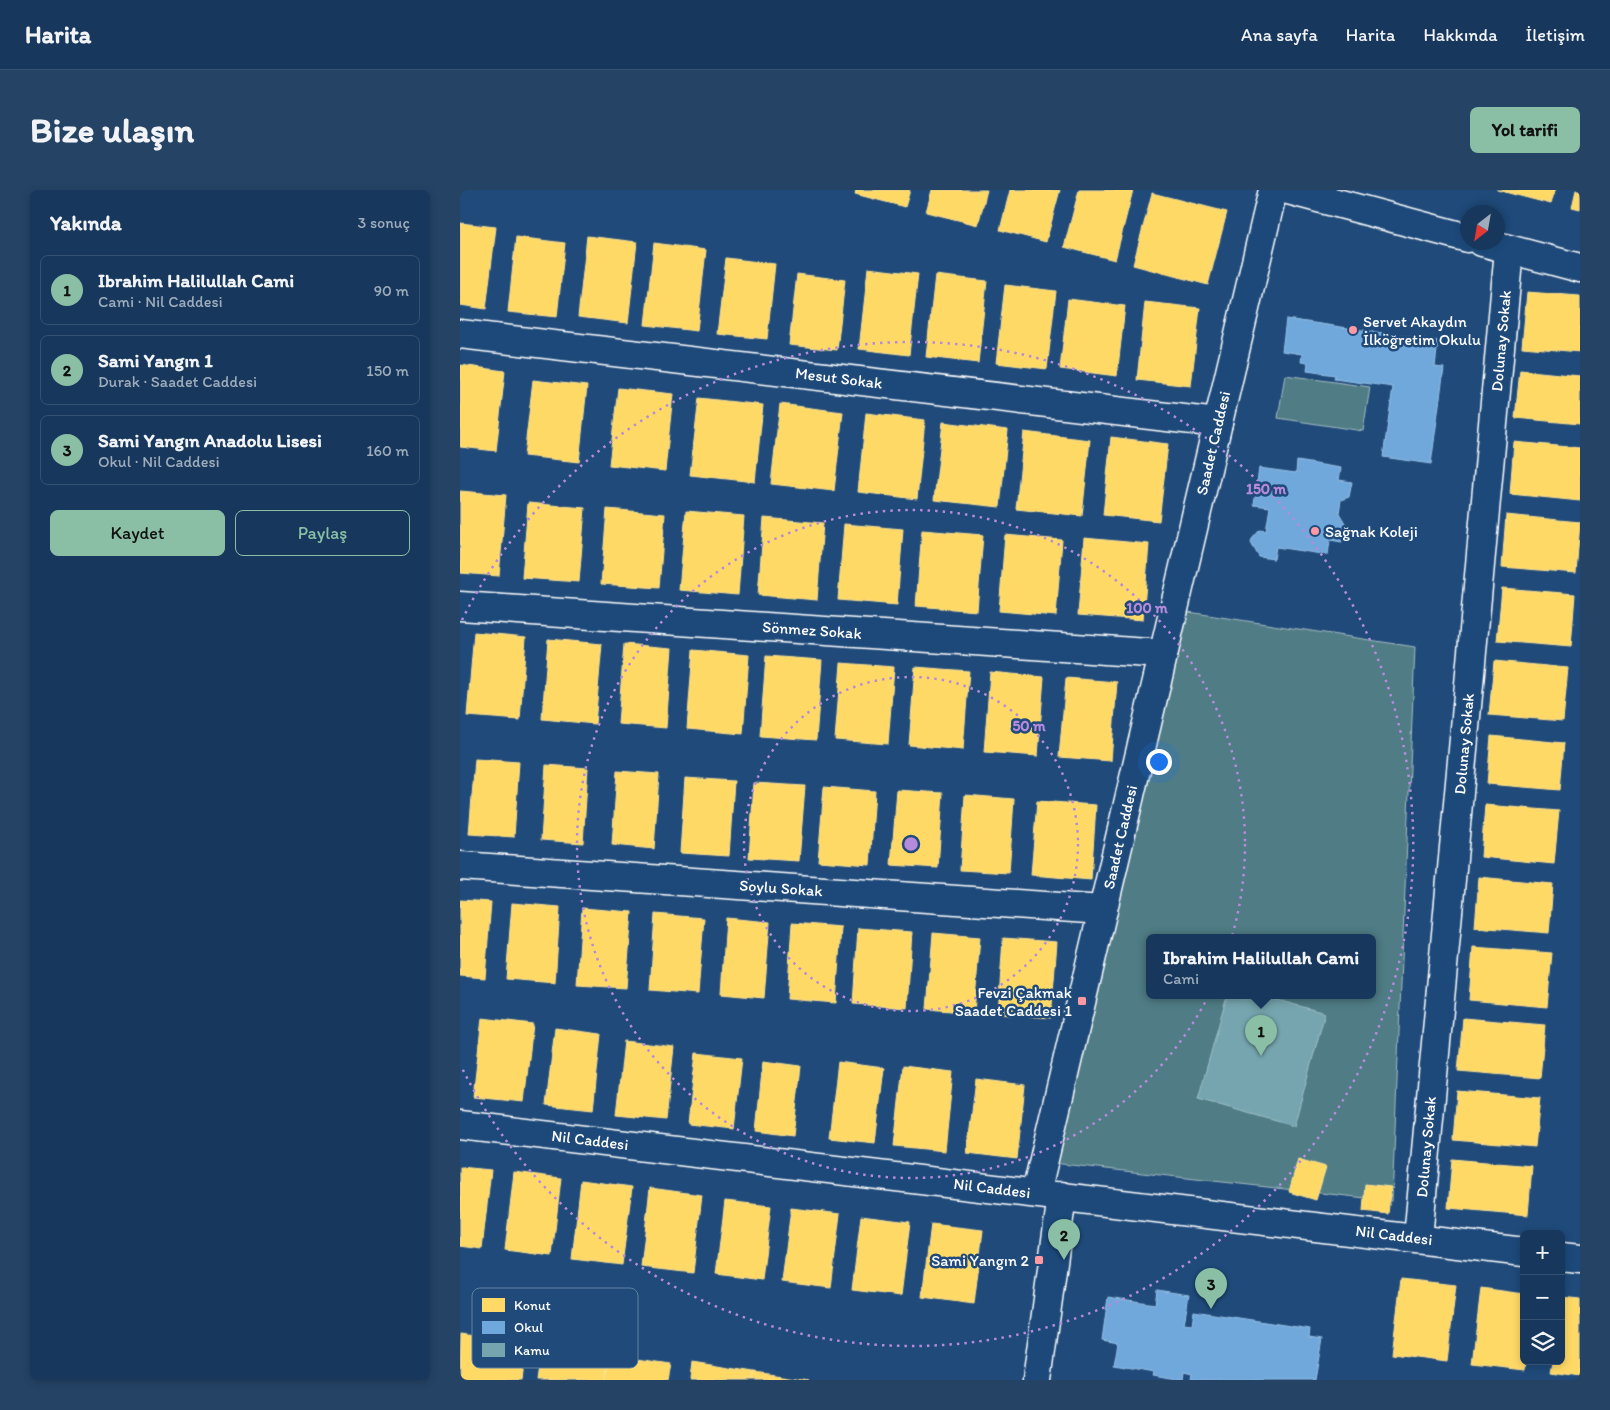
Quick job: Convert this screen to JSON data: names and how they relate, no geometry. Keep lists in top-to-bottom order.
{
  "streets": {
    "street": [
      "Dolunay Sokak",
      "Mesut Sokak",
      "Saadet Caddesi",
      "Sönmez Sokak",
      "Soylu Sokak",
      "Nil Caddesi"
    ]
  },
  "crossings": [
    ["Dolunay Sokak", "Nil Caddesi"],
    ["Mesut Sokak", "Saadet Caddesi"],
    ["Saadet Caddesi", "Sönmez Sokak"],
    ["Saadet Caddesi", "Soylu Sokak"],
    ["Saadet Caddesi", "Nil Caddesi"]
  ],
  "places": {
    "other": ["Servet Akaydın İlköğretim Okulu", "Sağnak Koleji"],
    "transit": ["Fevzi Çakmak Saadet Caddesi 1", "Sami Yangın 2"]
  },
  "legend": ["Konut", "Okul", "Kamu"],
  "north": "bottom left",
  "page": {
    "header": "Harita",
    "nav": [
      "Ana sayfa",
      "Harita",
      "Hakkında",
      "İletişim"
    ],
    "buttons": [
      "Yol tarifi",
      ["Kaydet", "Paylaş"]
    ],
    "title": "Bize ulaşın",
    "heading": ["Yakında", "3 sonuç"],
    "list": [
      {
        "mark": "1",
        "name": "Ibrahim Halilullah Cami",
        "note": "Cami · Nil Caddesi",
        "value": "90 m"
      },
      {
        "mark": "2",
        "name": "Sami Yangın 1",
        "note": "Durak · Saadet Caddesi",
        "value": "150 m"
      },
      {
        "mark": "3",
        "name": "Sami Yangın Anadolu Lisesi",
        "note": "Okul · Nil Caddesi",
        "value": "160 m"
      }
    ],
    "popup": ["Ibrahim Halilullah Cami", "Cami"],
    "pins": ["1", "2", "3"],
    "map_buttons": ["+", "−"]
  },
  "rings": ["150 m", "100 m", "50 m"]
}
